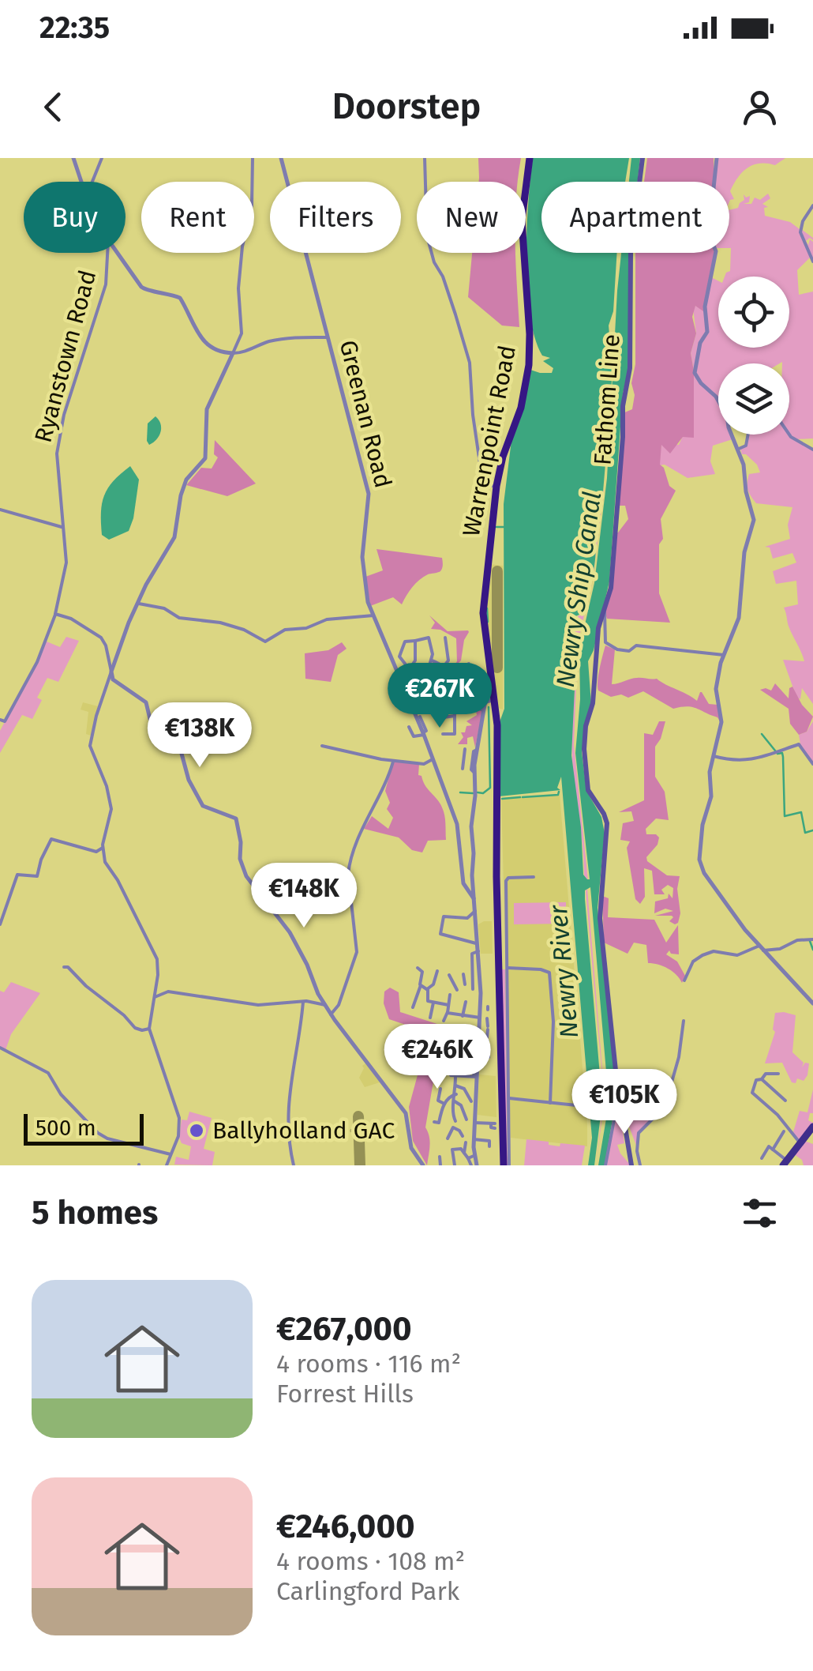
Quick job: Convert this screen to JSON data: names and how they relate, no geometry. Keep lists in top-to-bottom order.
{
  "streets": {
    "highway": ["Warrenpoint Road"],
    "main road": ["Fathom Line"],
    "street": ["Ryanstown Road", "Greenan Road"]
  },
  "water": ["Newry Ship Canal", "Newry River"],
  "places": ["Ballyholland GAC"],
  "scale_bar": "500 m",
  "page": {
    "status": "22:35",
    "header": "Doorstep",
    "chip": [
      "Buy",
      "Rent",
      "Filters",
      "New",
      "Apartment"
    ],
    "price": [
      "€267K",
      "€138K",
      "€148K",
      "€246K",
      "€105K"
    ],
    "scale": "500 m",
    "heading": "5 homes",
    "list": [
      {
        "name": "€267,000",
        "note": "4 rooms · 116 m² · Forrest Hills"
      },
      {
        "name": "€246,000",
        "note": "4 rooms · 108 m² · Carlingford Park"
      }
    ]
  }
}
